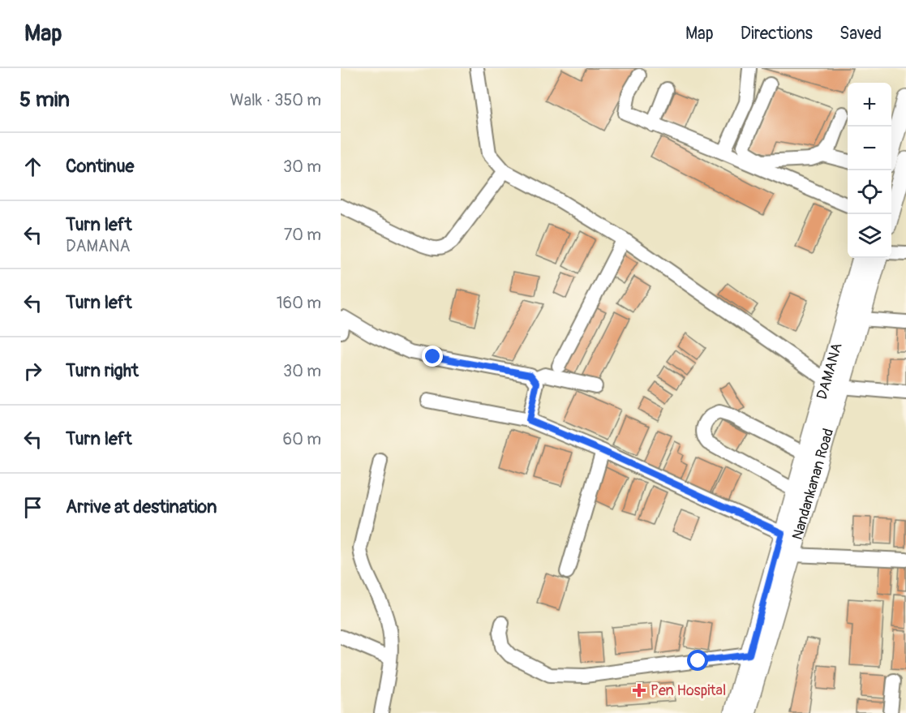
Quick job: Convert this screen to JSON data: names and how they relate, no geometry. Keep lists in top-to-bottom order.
{
  "streets": {
    "main road": ["DAMANA", "Nandankanan Road"]
  },
  "crossings": [
    ["DAMANA", "Nandankanan Road"]
  ],
  "places": {
    "health": ["Pen Hospital"]
  },
  "page": {
    "header": "Map",
    "nav": ["Map", "Directions", "Saved"],
    "heading": ["5 min", "Walk · 350 m"],
    "map_buttons": ["+", "−"],
    "list": [
      ["Continue", "30 m"],
      ["Turn left", "DAMANA", "70 m"],
      ["Turn left", "160 m"],
      ["Turn right", "30 m"],
      ["Turn left", "60 m"],
      "Arrive at destination"
    ]
  }
}
